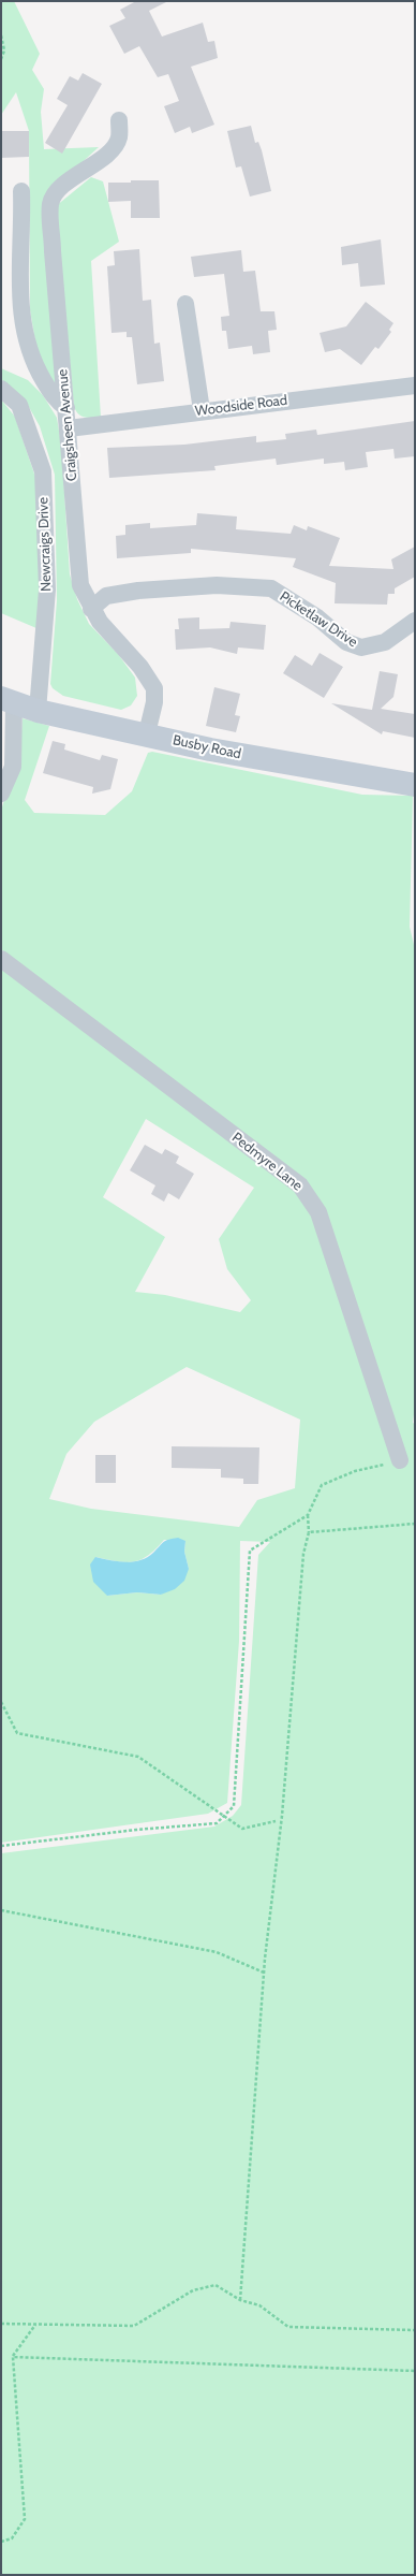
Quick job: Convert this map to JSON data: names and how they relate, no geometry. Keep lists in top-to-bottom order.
{
  "streets": {
    "main road": ["Busby Road"],
    "street": [
      "Woodside Road",
      "Craigsheen Avenue",
      "Newcraigs Drive",
      "Picketlaw Drive",
      "Pedmyre Lane"
    ]
  },
  "crossings": [
    ["Woodside Road", "Craigsheen Avenue"],
    ["Craigsheen Avenue", "Picketlaw Drive"],
    ["Craigsheen Avenue", "Busby Road"],
    ["Newcraigs Drive", "Busby Road"]
  ]
}
